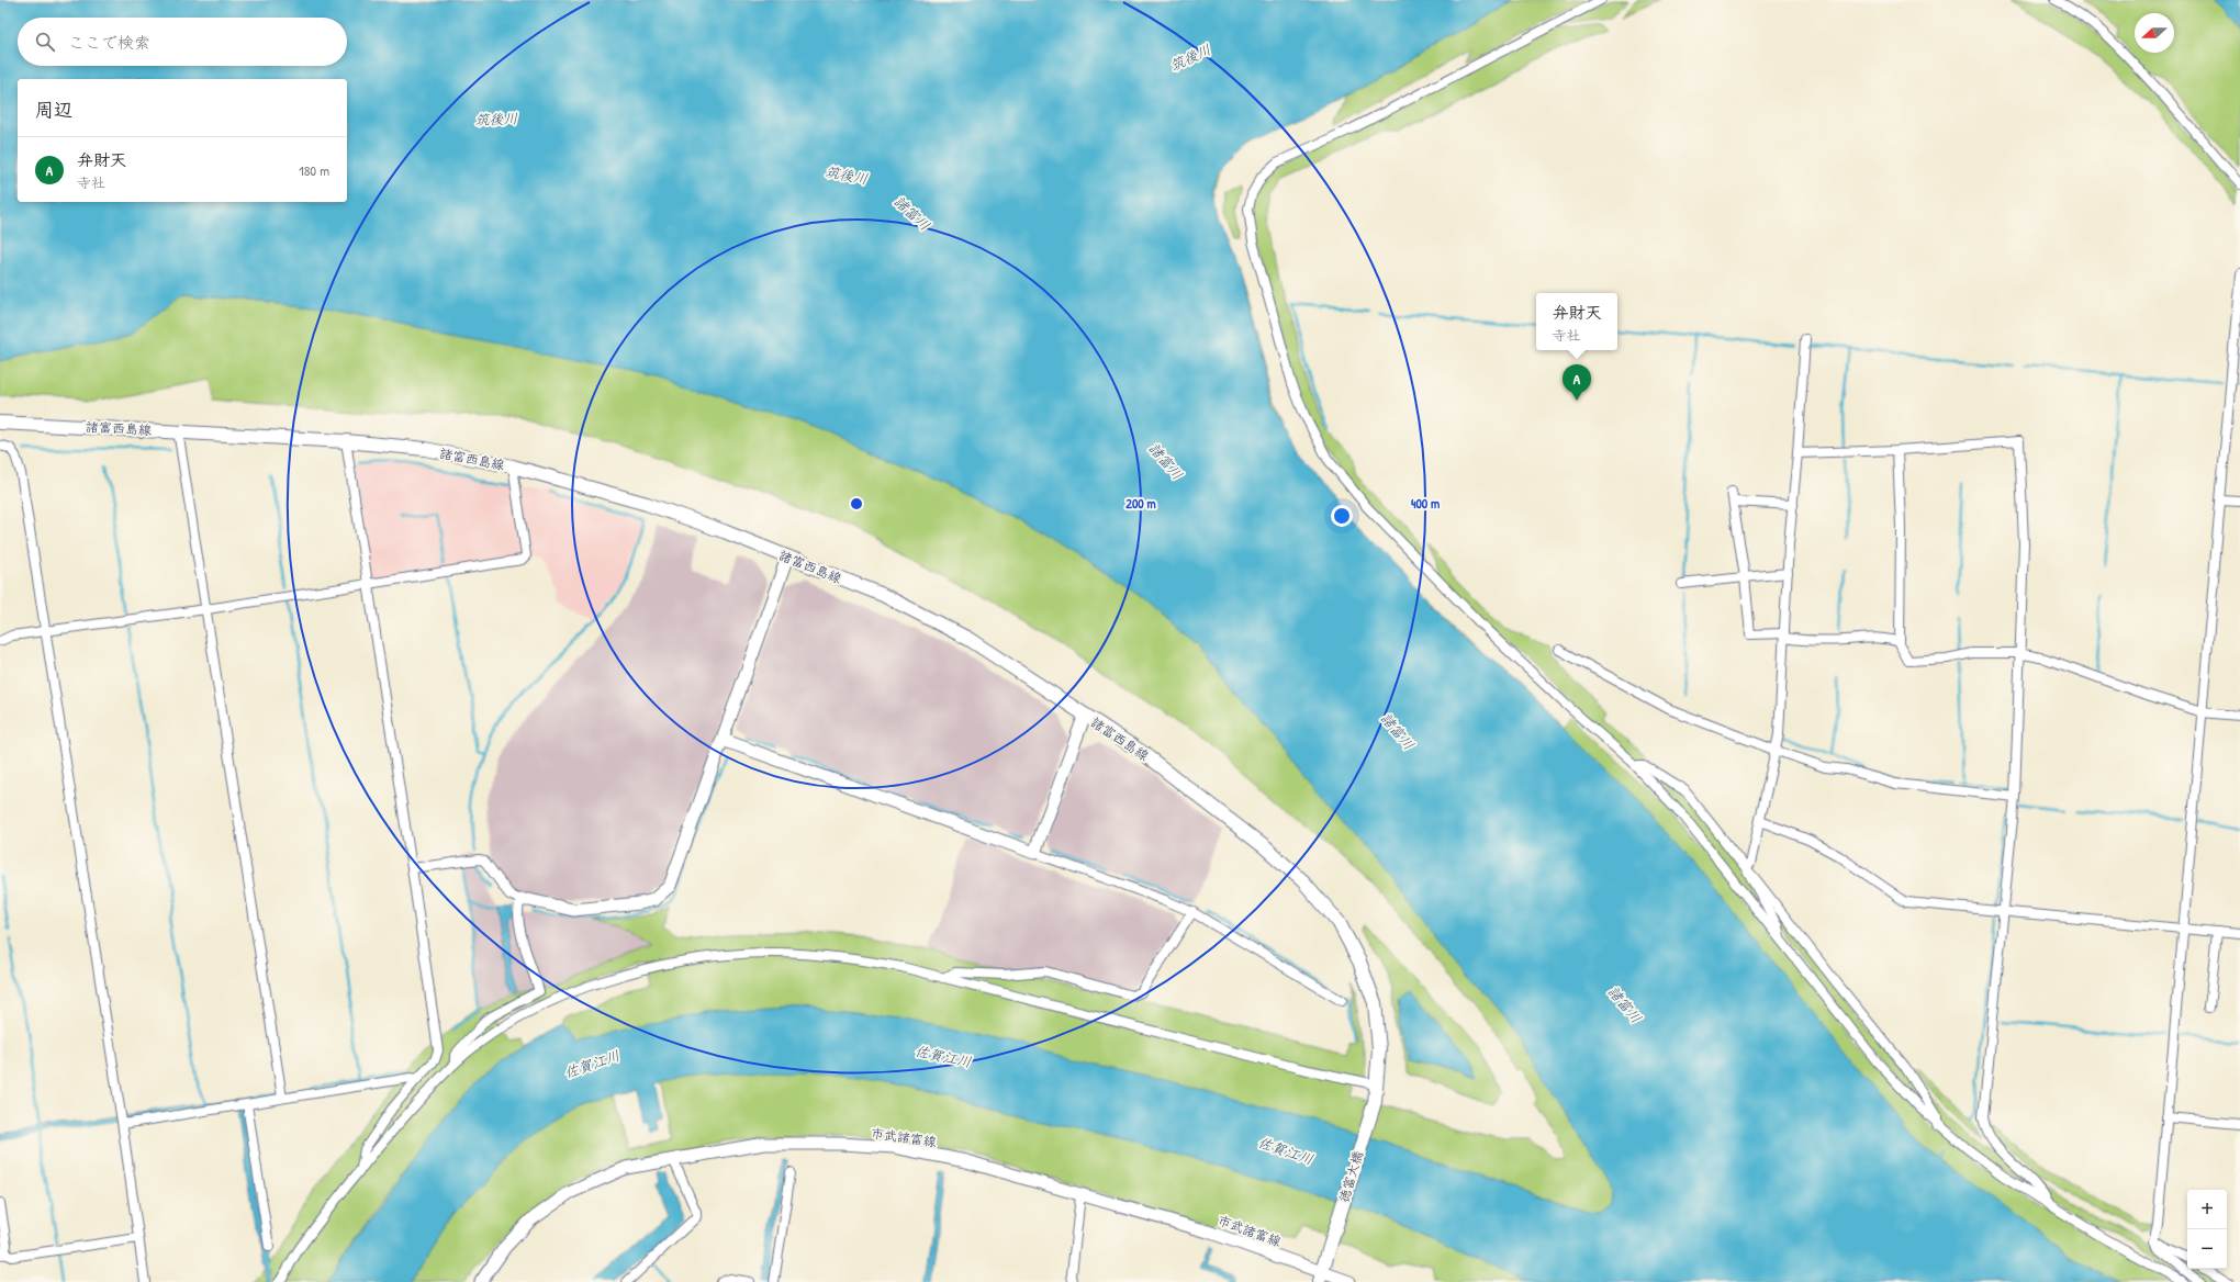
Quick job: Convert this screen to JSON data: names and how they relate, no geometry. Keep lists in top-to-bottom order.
{
  "streets": {
    "main road": ["諸富西島線", "徳富大橋"],
    "street": ["市武諸富線"]
  },
  "crossings": [
    ["諸富西島線", "徳富大橋"],
    ["市武諸富線", "徳富大橋"]
  ],
  "water": ["筑後川", "諸富川", "佐賀江川"],
  "north": "left",
  "page": {
    "search": "ここで検索",
    "heading": "周辺",
    "list": [
      {
        "mark": "A",
        "name": "弁財天",
        "note": "寺社",
        "value": "180 m"
      }
    ],
    "popup": ["弁財天", "寺社"],
    "pins": "A",
    "map_buttons": ["+", "−"]
  },
  "rings": ["200 m", "400 m"]
}
